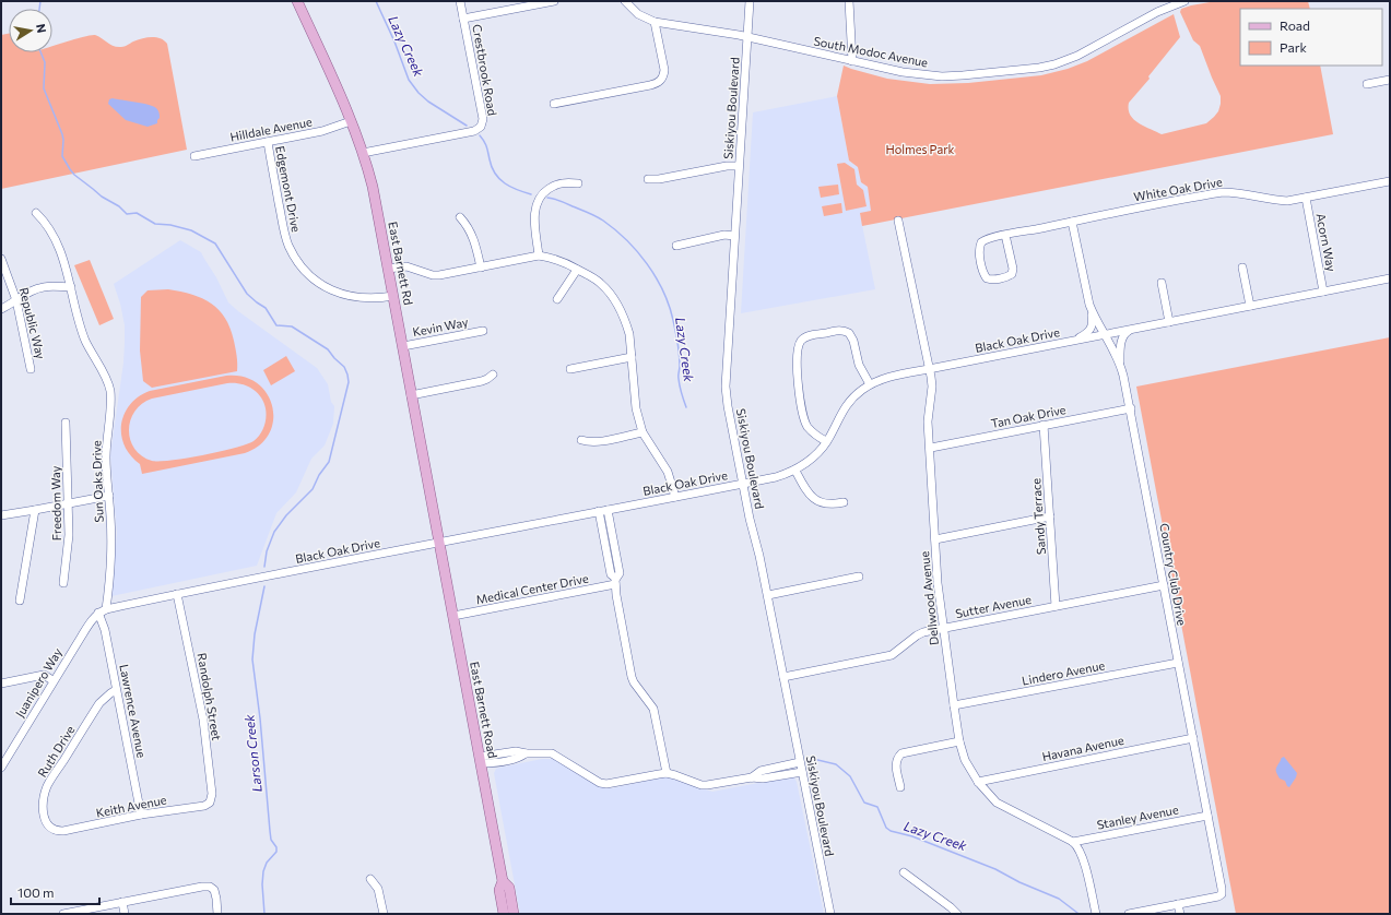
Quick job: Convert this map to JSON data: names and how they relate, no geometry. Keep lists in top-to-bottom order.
{
  "streets": {
    "main road": ["East Barnett Rd", "East Barnett Road"],
    "street": [
      "South Modoc Avenue",
      "Crestbrook Road",
      "Siskiyou Boulevard",
      "Hilldale Avenue",
      "Edgemont Drive",
      "White Oak Drive",
      "Acorn Way",
      "Republic Way",
      "Kevin Way",
      "Black Oak Drive",
      "Tan Oak Drive",
      "Sun Oaks Drive",
      "Freedom Way",
      "Sandy Terrace",
      "Country Club Drive",
      "Medical Center Drive",
      "Dellwood Avenue",
      "Sutter Avenue",
      "Lindero Avenue",
      "Juanipero Way",
      "Randolph Street",
      "Lawrence Avenue",
      "Havana Avenue",
      "Ruth Drive",
      "Keith Avenue",
      "Stanley Avenue"
    ]
  },
  "crossings": [
    ["South Modoc Avenue", "Siskiyou Boulevard"],
    ["Crestbrook Road", "East Barnett Rd"],
    ["Siskiyou Boulevard", "Black Oak Drive"],
    ["Siskiyou Boulevard", "Sutter Avenue"],
    ["Hilldale Avenue", "Edgemont Drive"],
    ["Hilldale Avenue", "East Barnett Rd"],
    ["Edgemont Drive", "East Barnett Rd"],
    ["White Oak Drive", "Acorn Way"],
    ["White Oak Drive", "Country Club Drive"],
    ["Acorn Way", "Black Oak Drive"],
    ["East Barnett Rd", "Kevin Way"],
    ["East Barnett Rd", "Black Oak Drive"],
    ["East Barnett Rd", "East Barnett Road"],
    ["Black Oak Drive", "Sun Oaks Drive"],
    ["Black Oak Drive", "Country Club Drive"],
    ["Black Oak Drive", "Dellwood Avenue"],
    ["Black Oak Drive", "Juanipero Way"],
    ["Black Oak Drive", "Randolph Street"],
    ["Black Oak Drive", "East Barnett Road"],
    ["Black Oak Drive", "Lawrence Avenue"],
    ["Tan Oak Drive", "Sandy Terrace"],
    ["Tan Oak Drive", "Country Club Drive"],
    ["Tan Oak Drive", "Dellwood Avenue"],
    ["Sun Oaks Drive", "Juanipero Way"],
    ["Sun Oaks Drive", "Lawrence Avenue"],
    ["Sandy Terrace", "Sutter Avenue"],
    ["Country Club Drive", "Sutter Avenue"],
    ["Country Club Drive", "Lindero Avenue"],
    ["Country Club Drive", "Havana Avenue"],
    ["Country Club Drive", "Stanley Avenue"],
    ["Medical Center Drive", "East Barnett Road"],
    ["Dellwood Avenue", "Sutter Avenue"],
    ["Dellwood Avenue", "Lindero Avenue"],
    ["Dellwood Avenue", "Havana Avenue"],
    ["Dellwood Avenue", "Stanley Avenue"],
    ["Juanipero Way", "Lawrence Avenue"],
    ["Randolph Street", "Keith Avenue"],
    ["Lawrence Avenue", "Ruth Drive"],
    ["Lawrence Avenue", "Keith Avenue"],
    ["Ruth Drive", "Keith Avenue"]
  ],
  "water": ["Lazy Creek", "Larson Creek"],
  "parks": ["Holmes Park"],
  "legend": ["Road", "Park"],
  "scale_bar": "100 m",
  "north": "right"
}
